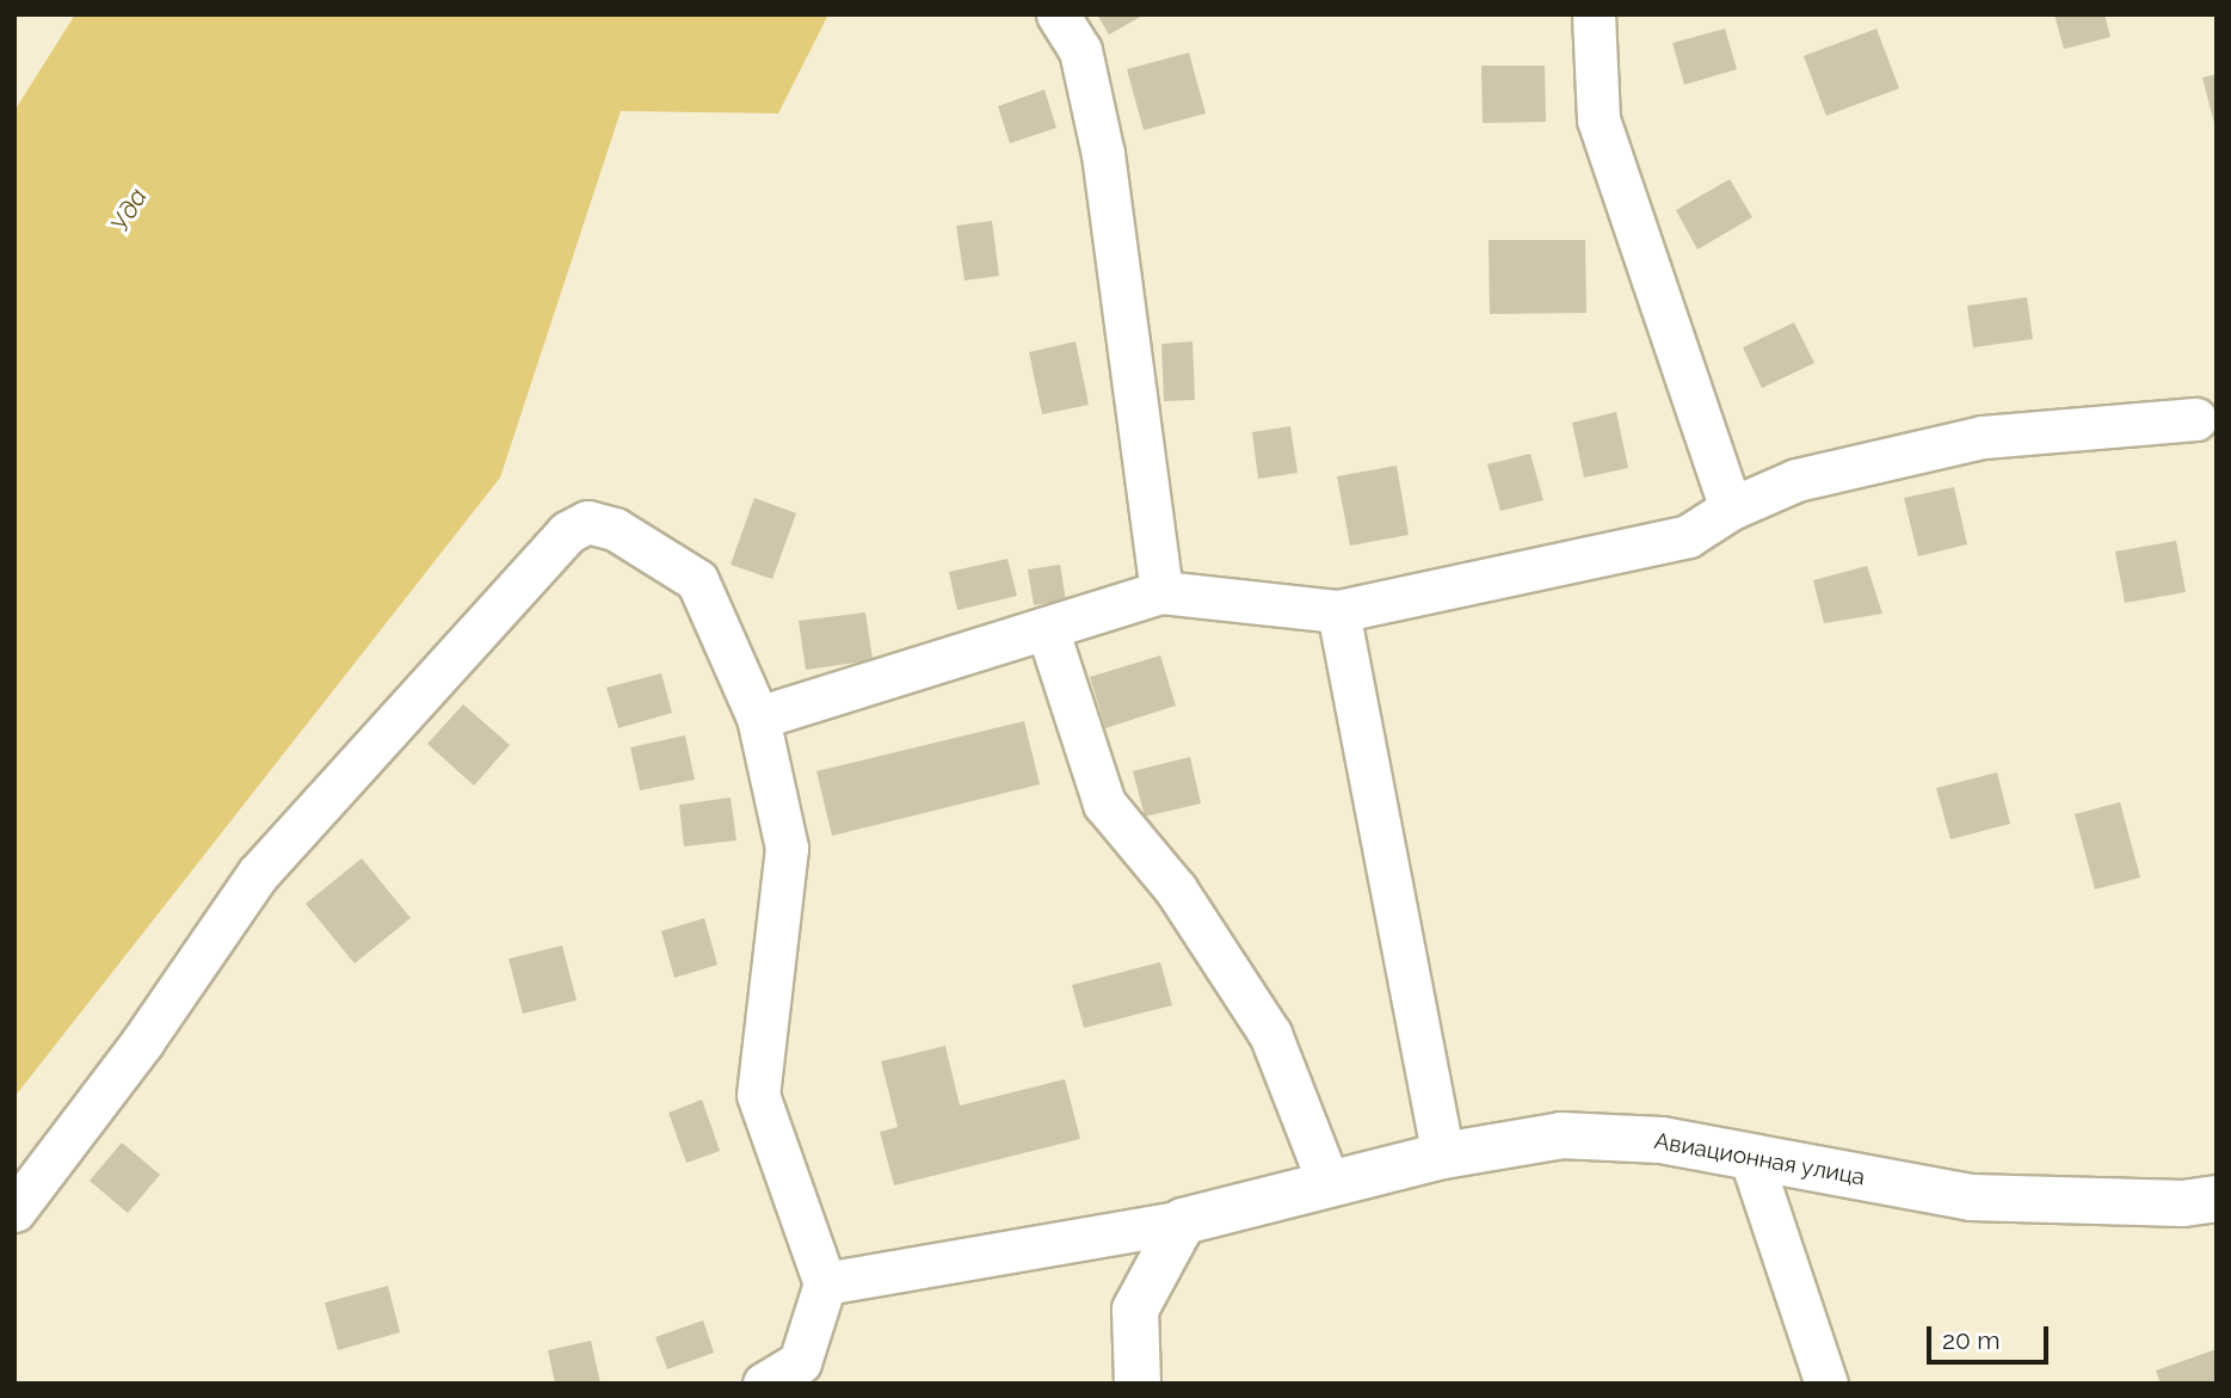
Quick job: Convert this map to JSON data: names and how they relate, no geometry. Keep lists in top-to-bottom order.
{
  "streets": {
    "street": ["Авиационная улица"]
  },
  "water": ["Уда"],
  "scale_bar": "20 m"
}
